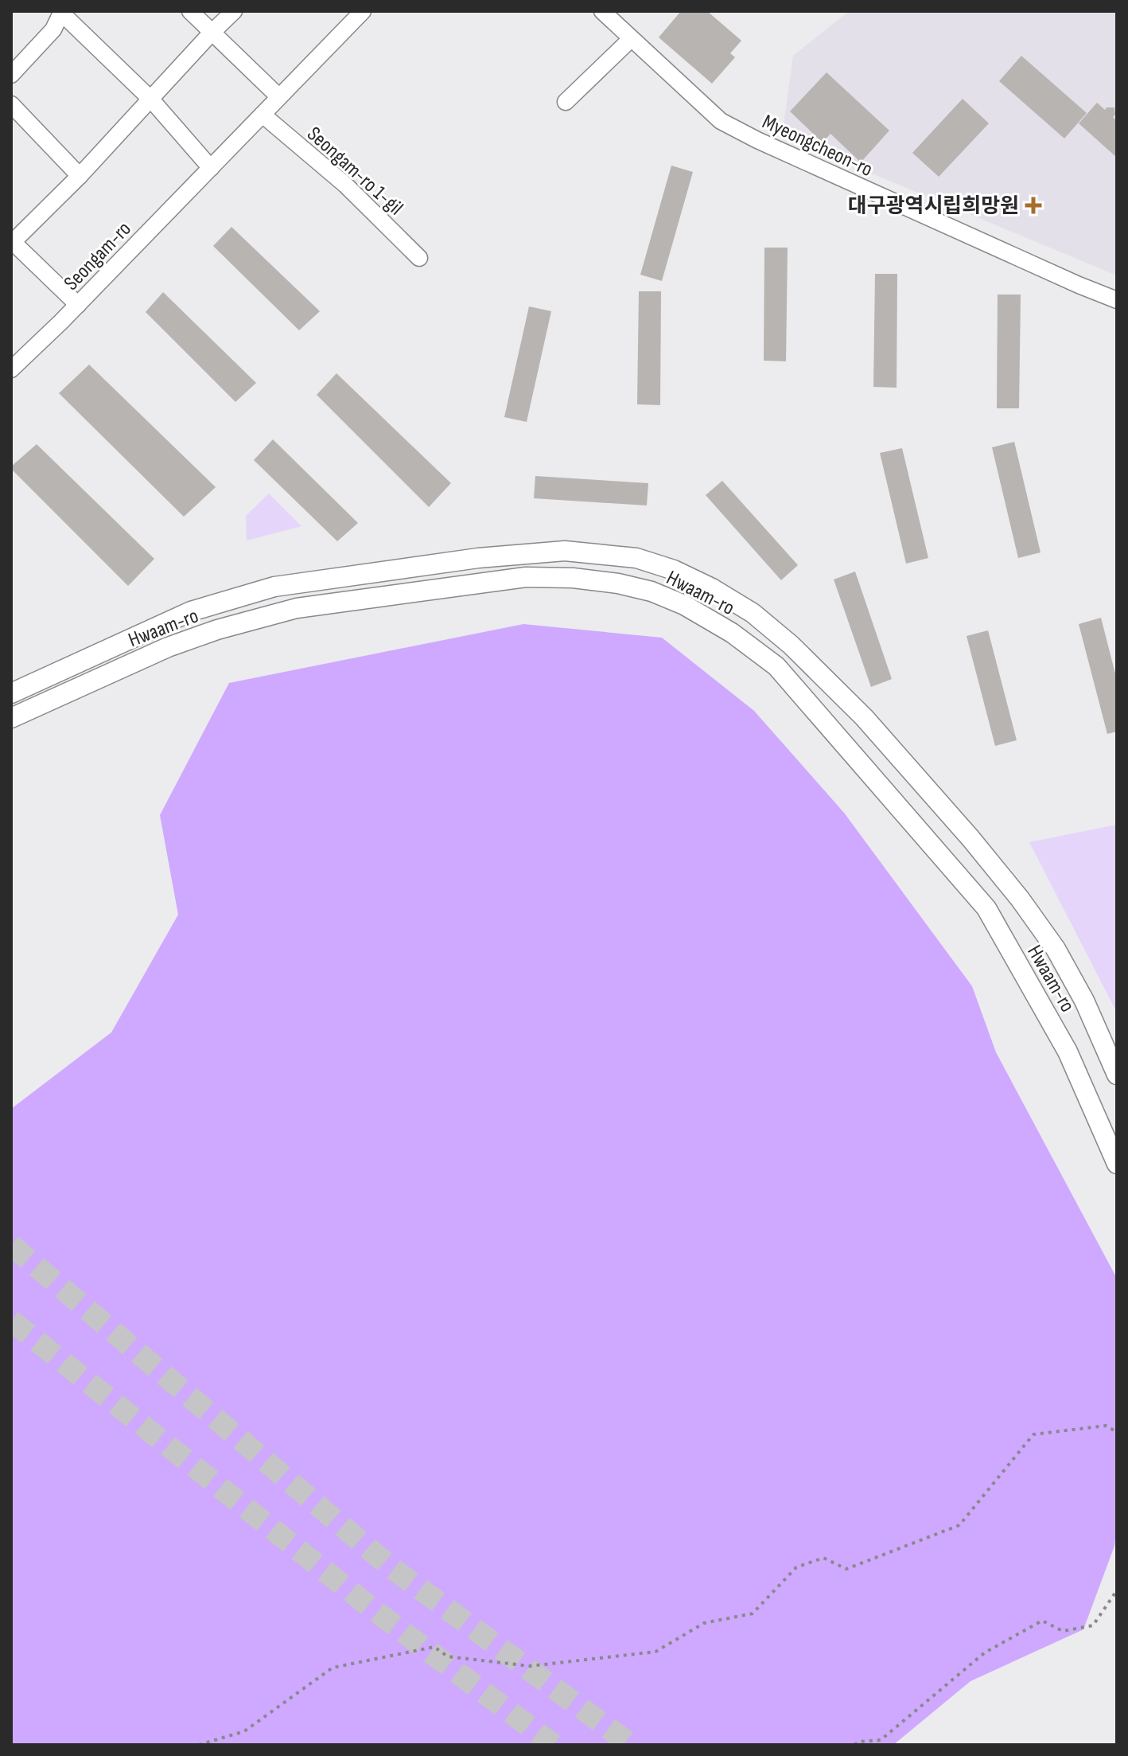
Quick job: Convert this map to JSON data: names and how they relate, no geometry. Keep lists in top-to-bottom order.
{
  "streets": {
    "main road": ["Hwaam-ro"],
    "street": ["Myeongcheon-ro", "Seongam-ro 1-gil", "Seongam-ro"]
  },
  "crossings": [
    ["Seongam-ro 1-gil", "Seongam-ro"]
  ],
  "places": {
    "health": ["대구광역시립희망원"]
  }
}
